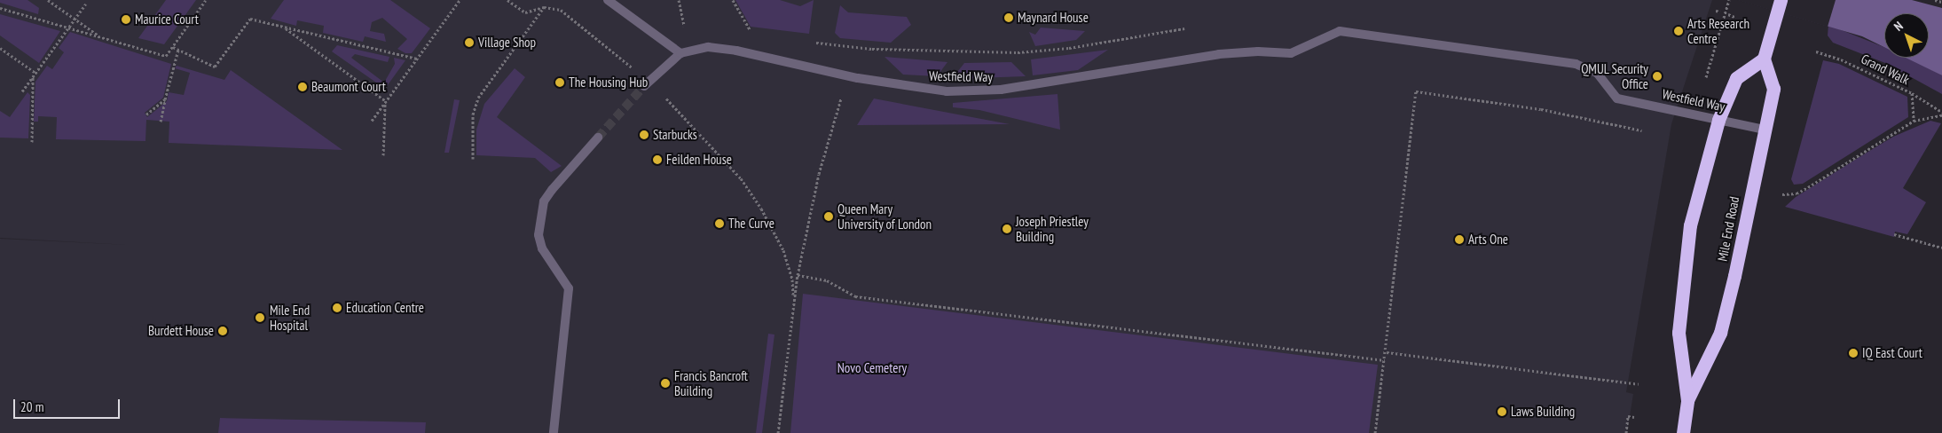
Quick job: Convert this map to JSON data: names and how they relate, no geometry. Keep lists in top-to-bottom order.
{
  "streets": {
    "highway": ["Mile End Road"],
    "street": ["Westfield Way"],
    "path": ["Grand Walk"]
  },
  "crossings": [
    ["Westfield Way", "Mile End Road"]
  ],
  "parks": ["Novo Cemetery"],
  "places": [
    "Maynard House",
    "Maurice Court",
    "Arts Research Centre",
    "Village Shop",
    "QMUL Security Office",
    "The Housing Hub",
    "Beaumont Court",
    "Starbucks",
    "Feilden House",
    "Queen Mary University of London",
    "The Curve",
    "Joseph Priestley Building",
    "Arts One",
    "Education Centre",
    "Mile End Hospital",
    "Burdett House",
    "IQ East Court",
    "Francis Bancroft Building",
    "Laws Building"
  ],
  "scale_bar": "20 m",
  "north": "top left"
}
